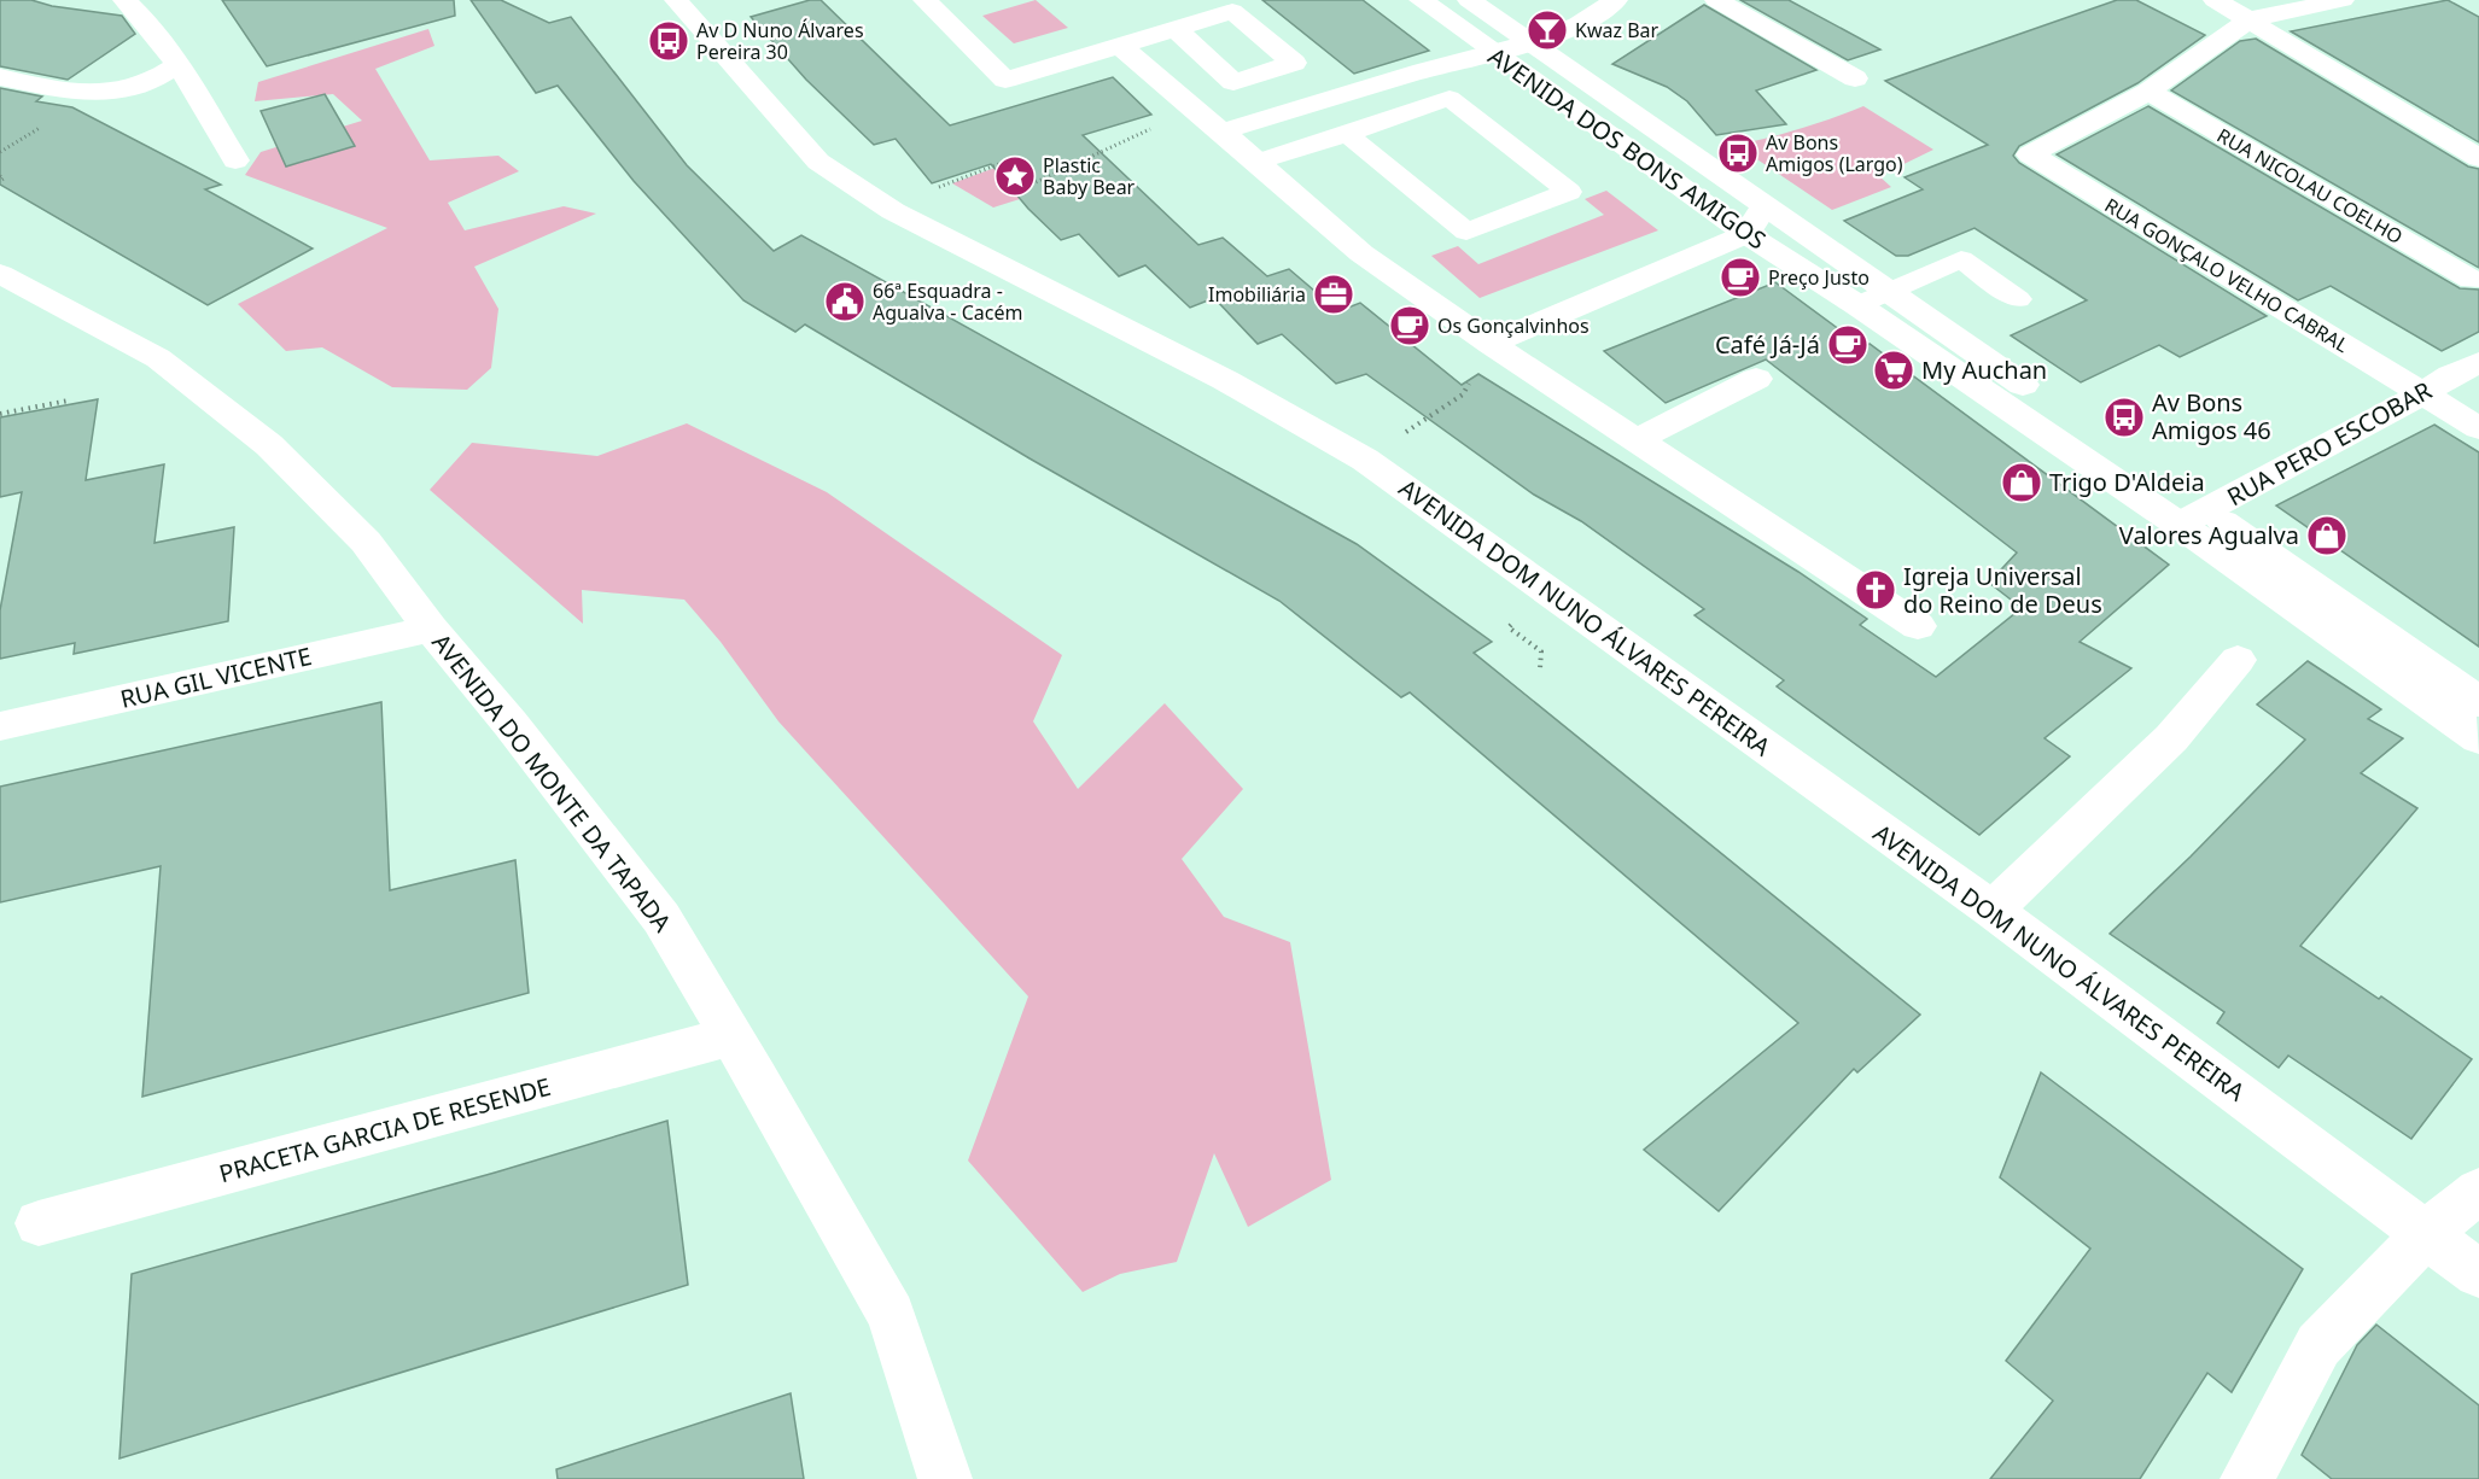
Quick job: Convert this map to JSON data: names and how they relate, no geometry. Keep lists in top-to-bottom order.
{
  "streets": {
    "street": [
      "AVENIDA DOS BONS AMIGOS",
      "RUA NICOLAU COELHO",
      "RUA GONÇALO VELHO CABRAL",
      "RUA PERO ESCOBAR",
      "AVENIDA DOM NUNO ÁLVARES PEREIRA",
      "RUA GIL VICENTE",
      "AVENIDA DO MONTE DA TAPADA",
      "PRACETA GARCIA DE RESENDE"
    ]
  },
  "crossings": [
    ["AVENIDA DOS BONS AMIGOS", "RUA PERO ESCOBAR"],
    ["RUA NICOLAU COELHO", "RUA GONÇALO VELHO CABRAL"],
    ["RUA GONÇALO VELHO CABRAL", "RUA PERO ESCOBAR"],
    ["RUA GIL VICENTE", "AVENIDA DO MONTE DA TAPADA"],
    ["AVENIDA DO MONTE DA TAPADA", "PRACETA GARCIA DE RESENDE"]
  ],
  "places": {
    "bar": ["Kwaz Bar"],
    "bus stop": ["Av D Nuno Álvares Pereira 30", "Av Bons Amigos (Largo)", "Av Bons Amigos 46"],
    "place": ["Plastic Baby Bear"],
    "cafe": ["Preço Justo", "Os Gonçalvinhos", "Café Já-Já"],
    "office": ["Imobiliária"],
    "public building": ["66ª Esquadra - Agualva - Cacém"],
    "supermarket": ["My Auchan"],
    "shop": ["Trigo D'Aldeia", "Valores Agualva"],
    "church": ["Igreja Universal do Reino de Deus"]
  }
}
